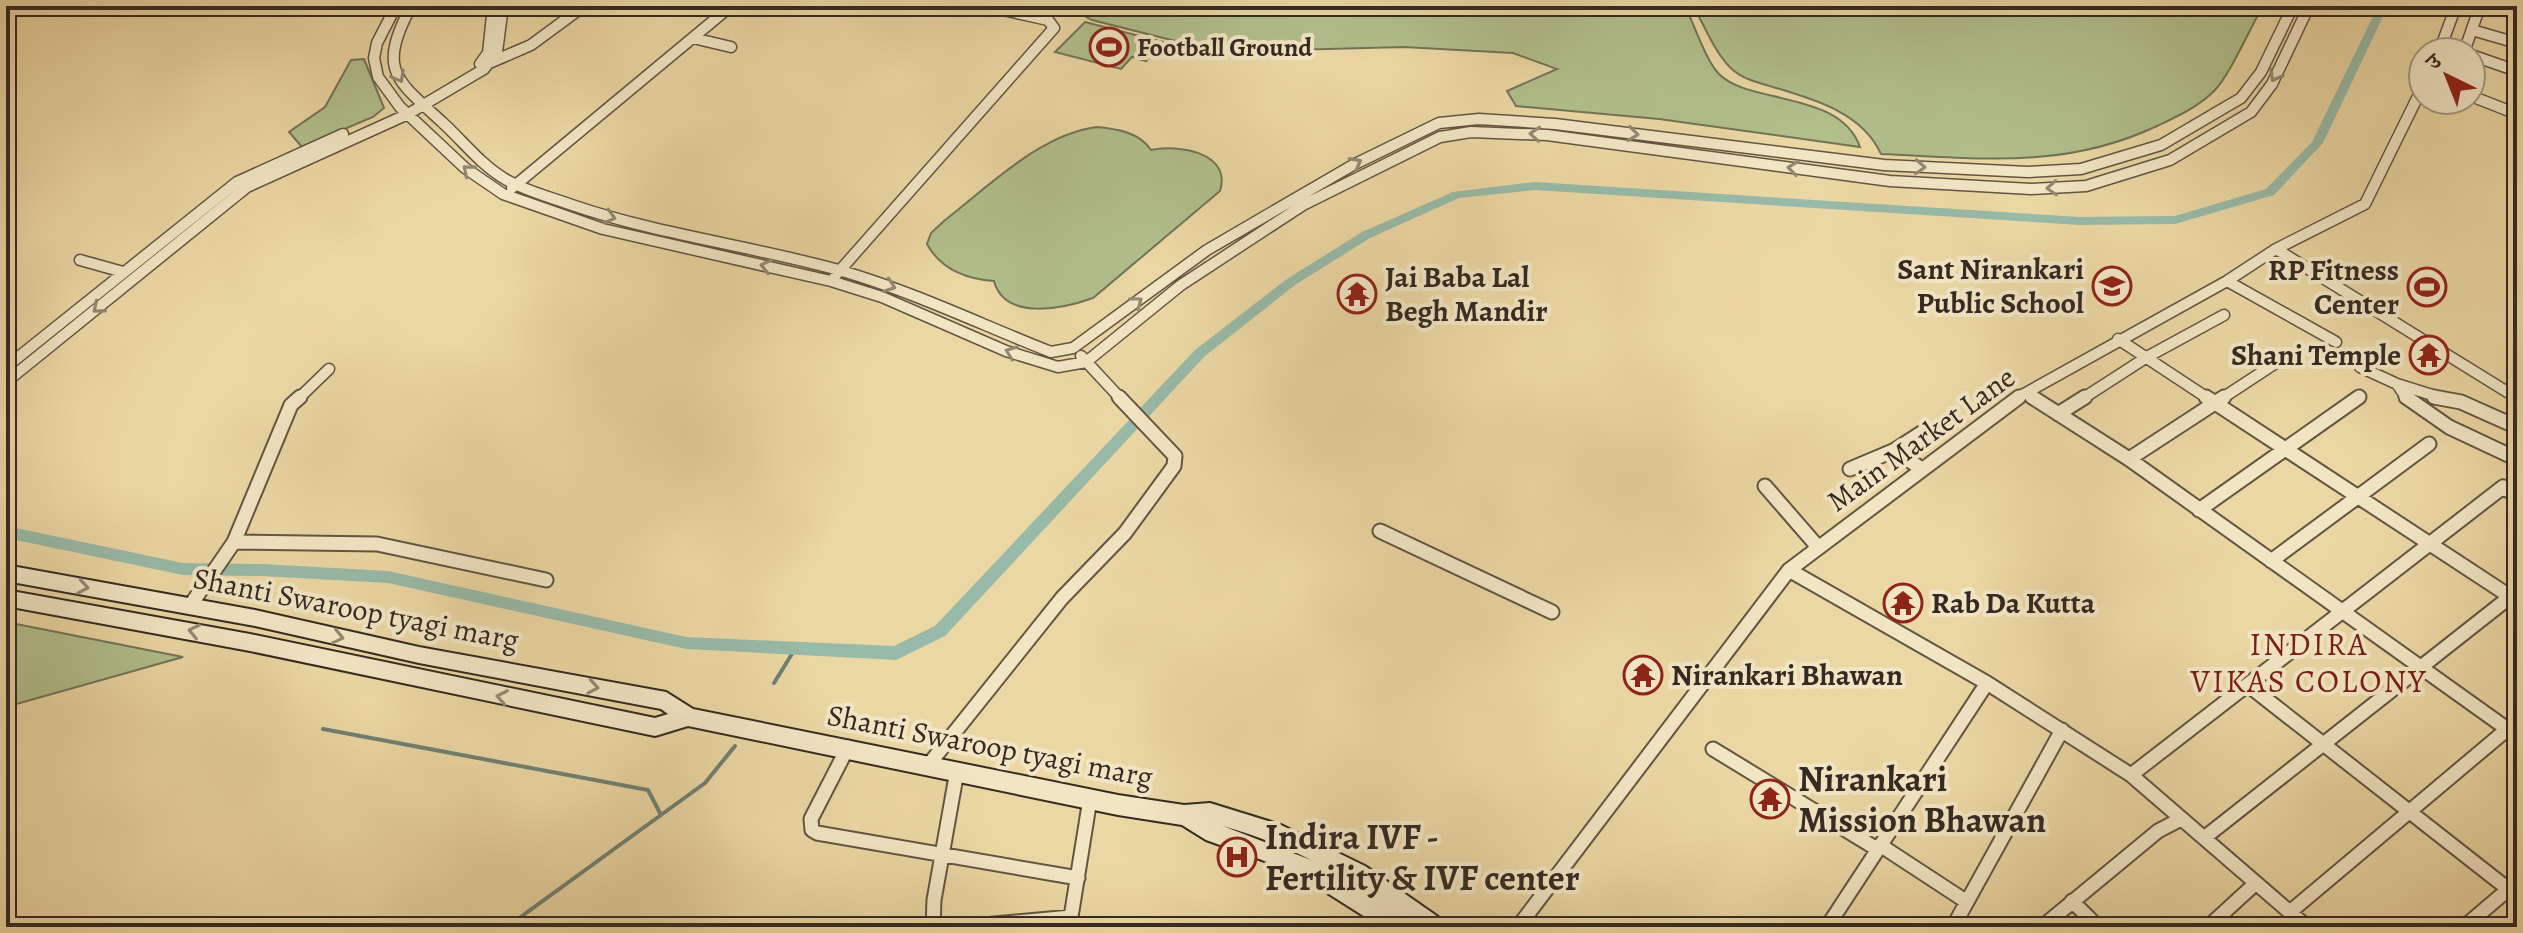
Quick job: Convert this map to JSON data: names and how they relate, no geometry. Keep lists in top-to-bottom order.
{
  "streets": {
    "main road": ["Shanti Swaroop tyagi marg"],
    "street": ["Main Market Lane"]
  },
  "districts": ["INDIRA VIKAS COLONY"],
  "places": {
    "sports": ["Football Ground", "RP Fitness Center"],
    "school or university": ["Sant Nirankari Public School"],
    "temple": [
      "Jai Baba Lal Begh Mandir",
      "Shani Temple",
      "Rab Da Kutta",
      "Nirankari Bhawan",
      "Nirankari Mission Bhawan"
    ],
    "hospital": ["Indira IVF - Fertility & IVF center"]
  },
  "north": "top left"
}
